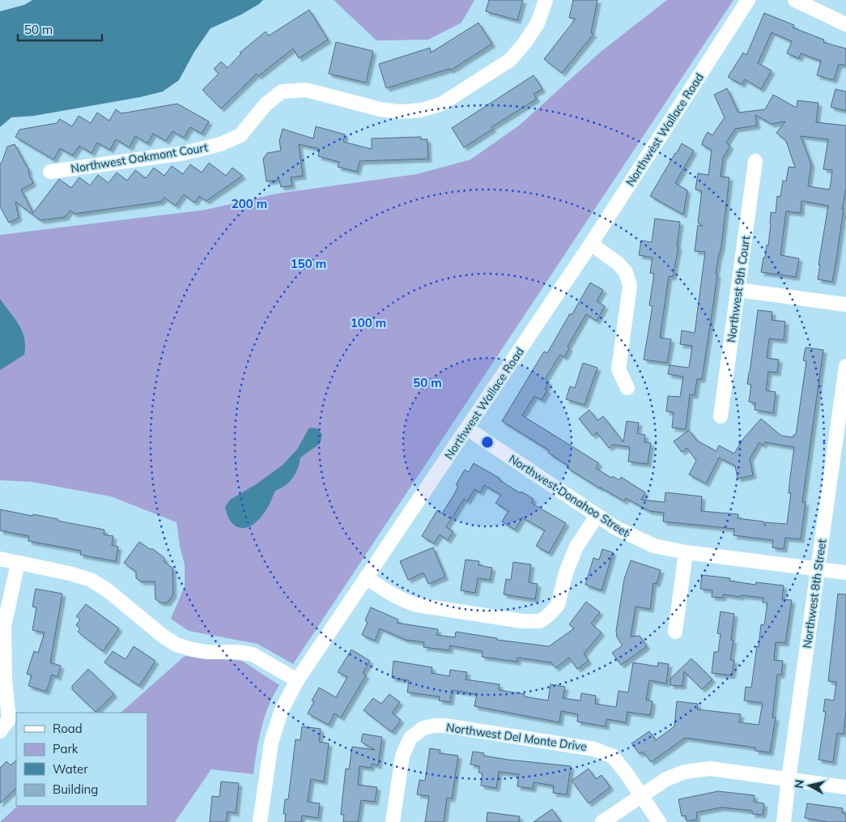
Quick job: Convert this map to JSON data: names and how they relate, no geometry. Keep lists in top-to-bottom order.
{
  "streets": {
    "street": [
      "Northwest Wallace Road",
      "Northwest Oakmont Court",
      "Northwest 9th Court",
      "Northwest Donahoo Street",
      "Northwest 8th Street",
      "Northwest Del Monte Drive"
    ]
  },
  "crossings": [
    ["Northwest Wallace Road", "Northwest Donahoo Street"],
    ["Northwest Donahoo Street", "Northwest 8th Street"]
  ],
  "legend": [
    "Road",
    "Park",
    "Water",
    "Building"
  ],
  "scale_bar": "50 m",
  "north": "left",
  "rings": [
    "200 m",
    "150 m",
    "100 m",
    "50 m"
  ]
}
